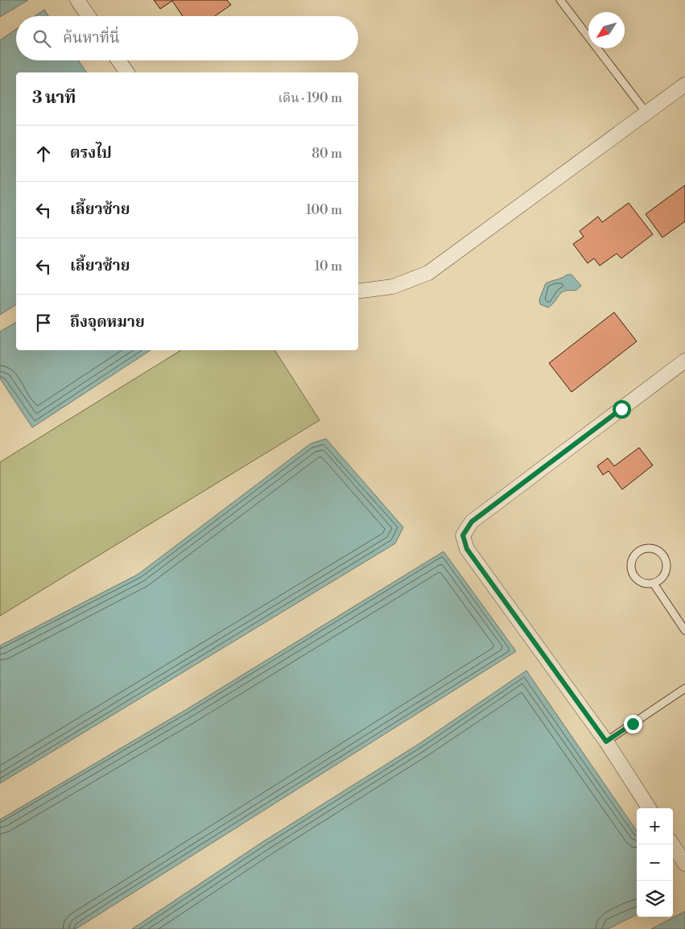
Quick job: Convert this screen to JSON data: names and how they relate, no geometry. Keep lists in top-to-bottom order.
{
  "north": "bottom left",
  "page": {
    "search": "ค้นหาที่นี่",
    "heading": ["3 นาที", "เดิน · 190 m"],
    "list": [
      ["ตรงไป", "80 m"],
      ["เลี้ยวซ้าย", "100 m"],
      ["เลี้ยวซ้าย", "10 m"],
      "ถึงจุดหมาย"
    ],
    "map_buttons": ["+", "−"]
  }
}
